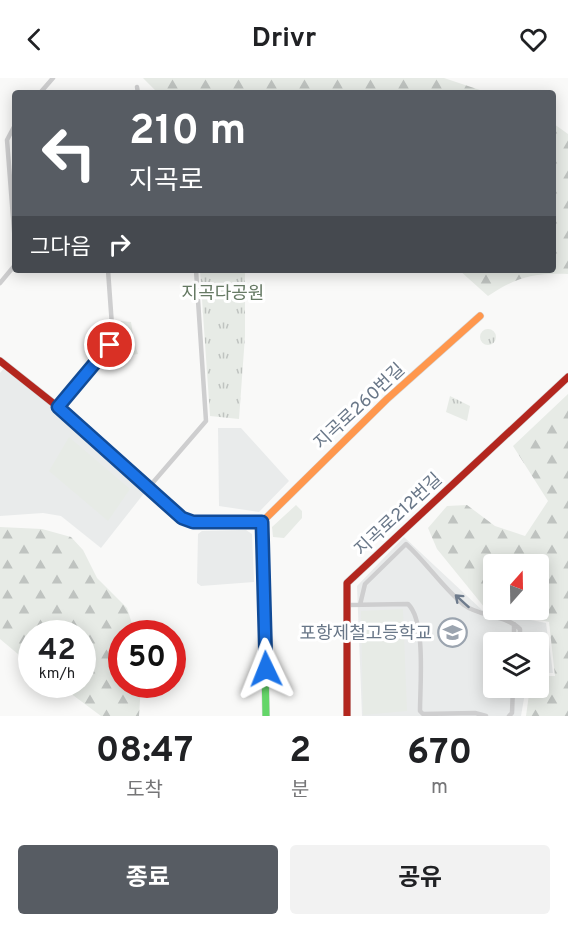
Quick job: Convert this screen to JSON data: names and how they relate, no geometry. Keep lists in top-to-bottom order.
{
  "streets": {
    "street": ["지곡로260번길", "지곡로212번길"]
  },
  "parks": ["지곡다공원"],
  "places": {
    "school or university": ["포항제철고등학교"]
  },
  "north": "top",
  "page": {
    "header": "Drivr",
    "turn": ["210 m", "지곡로"],
    "then": "그다음",
    "speed": "42 km/h",
    "limit": "50",
    "eta": [
      "08:47",
      "도착",
      "2",
      "분",
      "670",
      "m"
    ],
    "buttons": ["종료", "공유"]
  }
}
